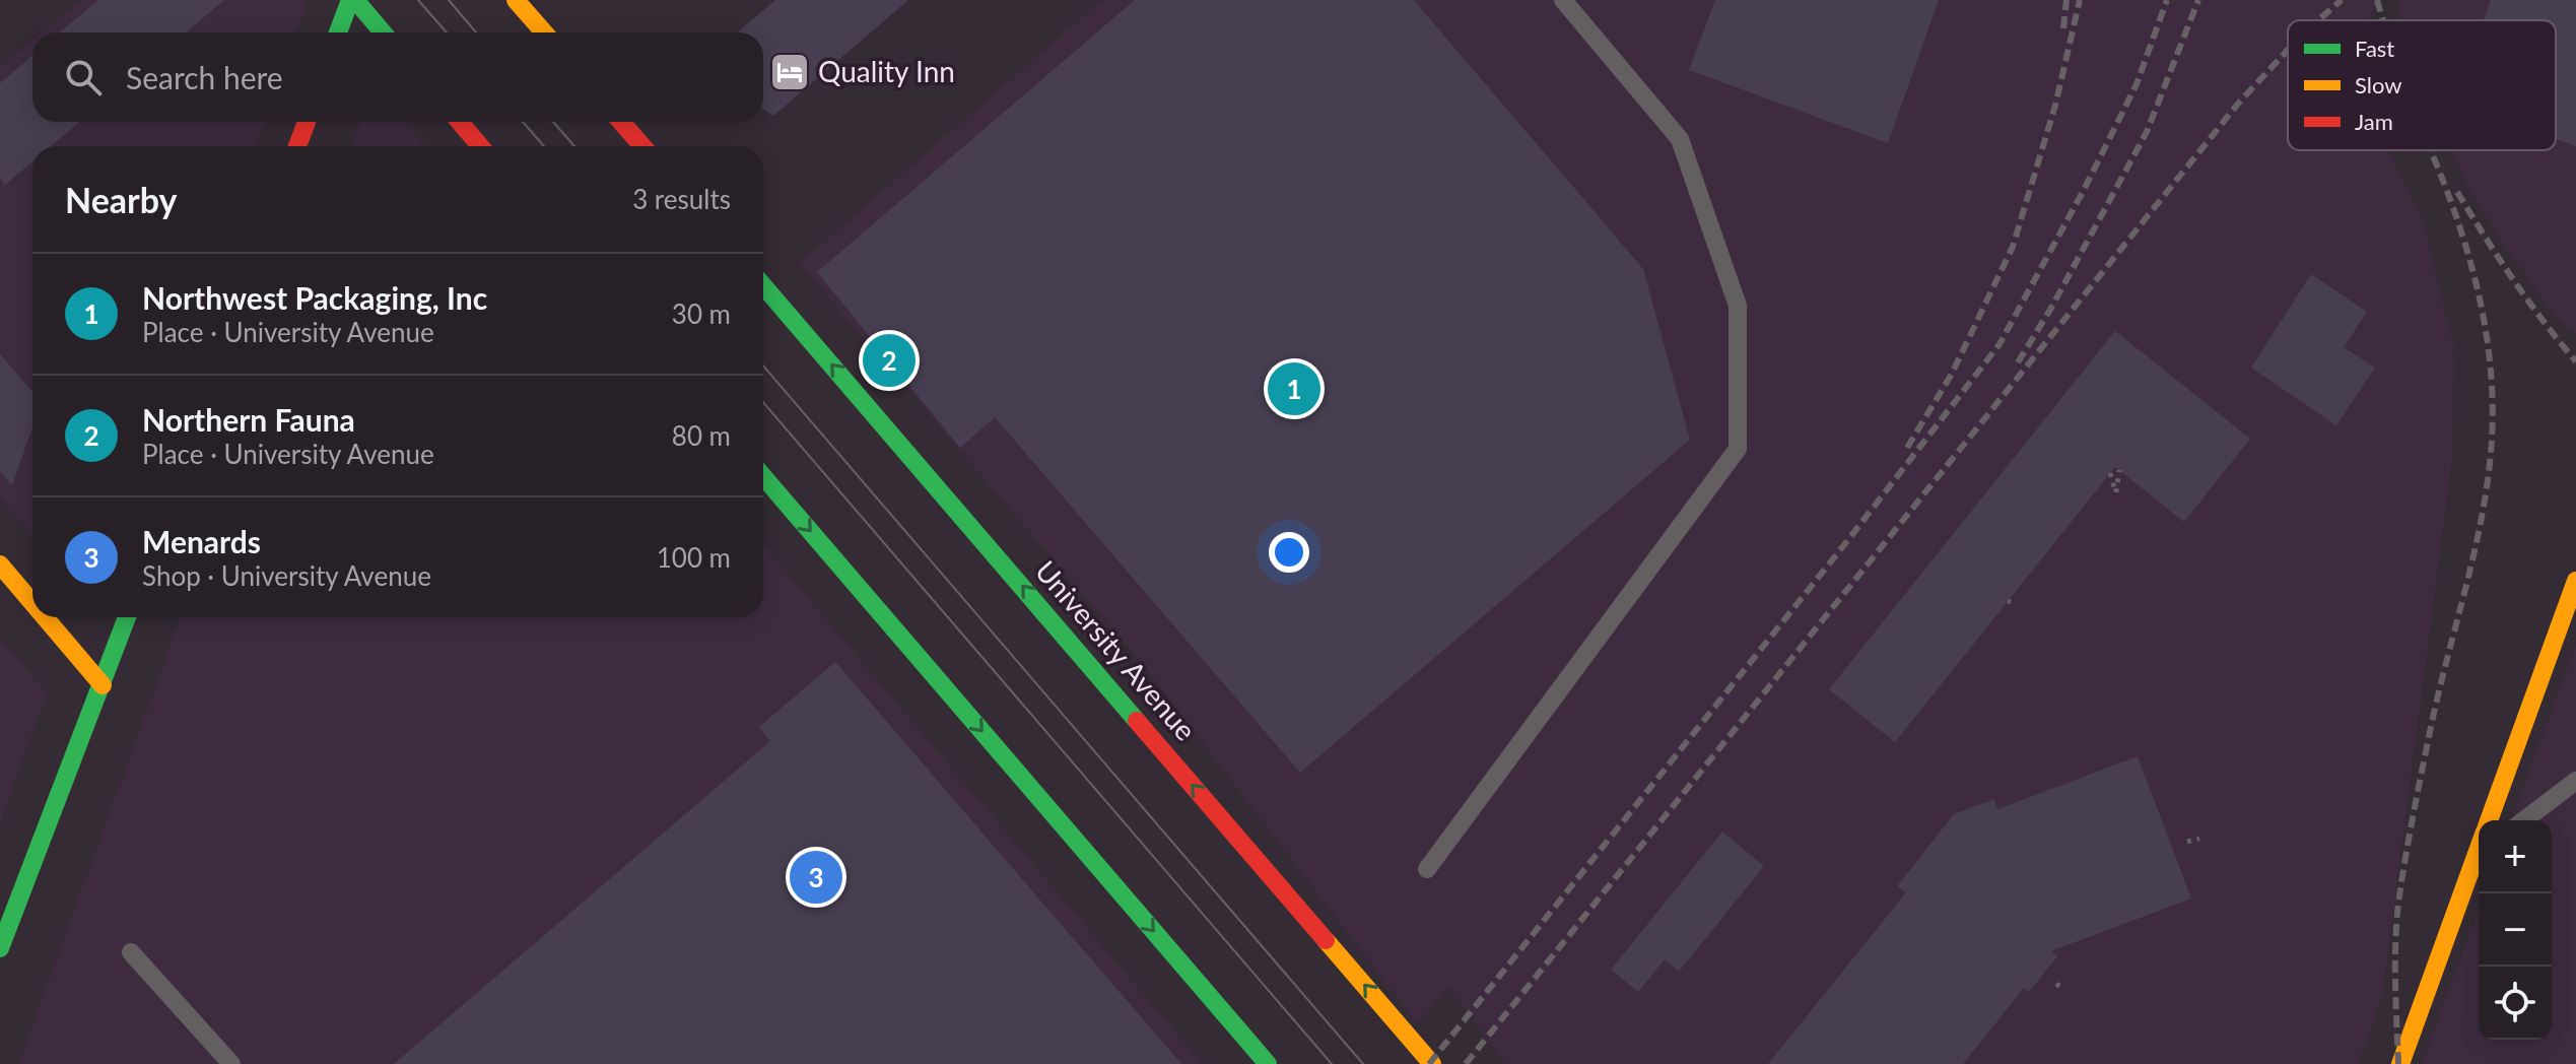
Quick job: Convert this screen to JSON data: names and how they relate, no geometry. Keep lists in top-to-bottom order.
{
  "streets": {
    "main road": ["University Avenue"]
  },
  "places": {
    "hotel": ["Quality Inn"]
  },
  "legend": ["Fast", "Slow", "Jam"],
  "page": {
    "search": "Search here",
    "heading": ["Nearby", "3 results"],
    "list": [
      {
        "mark": "1",
        "name": "Northwest Packaging, Inc",
        "note": "Place · University Avenue",
        "value": "30 m"
      },
      {
        "mark": "2",
        "name": "Northern Fauna",
        "note": "Place · University Avenue",
        "value": "80 m"
      },
      {
        "mark": "3",
        "name": "Menards",
        "note": "Shop · University Avenue",
        "value": "100 m"
      }
    ],
    "pins": ["2", "1", "3"],
    "map_buttons": ["+", "−"]
  }
}
